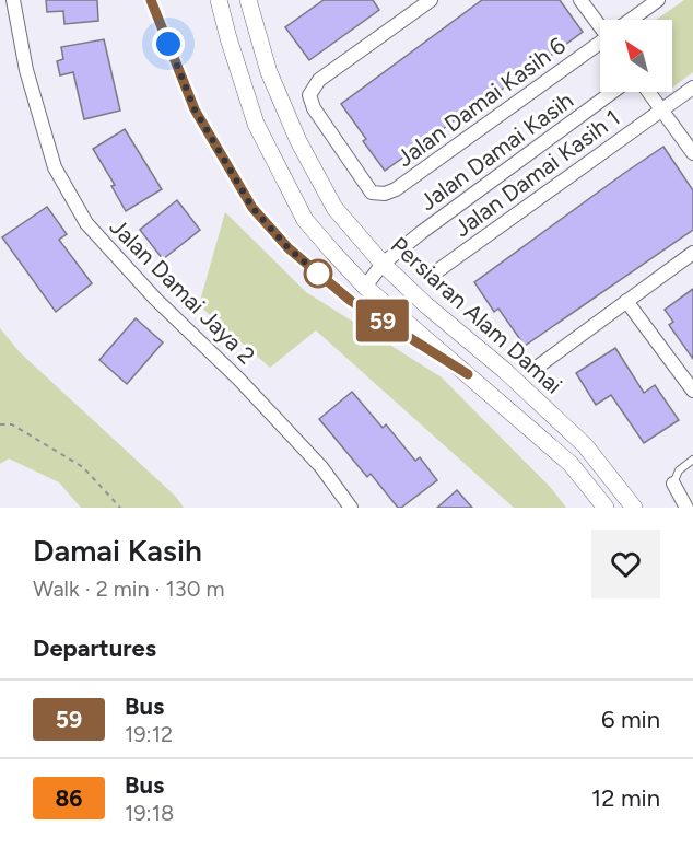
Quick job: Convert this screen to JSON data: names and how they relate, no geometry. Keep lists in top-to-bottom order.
{
  "streets": {
    "street": [
      "Jalan Damai Kasih 6",
      "Jalan Damai Kasih",
      "Jalan Damai Kasih 1",
      "Jalan Damai Jaya 2",
      "Persiaran Alam Damai"
    ]
  },
  "crossings": [
    ["Jalan Damai Kasih", "Persiaran Alam Damai"]
  ],
  "lines": ["bus line 59"],
  "north": "top left",
  "page": {
    "on_map": "59",
    "heading": [
      ["Damai Kasih", "Walk · 2 min · 130 m"],
      "Departures"
    ],
    "list": [
      {
        "mark": "59",
        "name": "Bus",
        "note": "19:12",
        "value": "6 min"
      },
      {
        "mark": "86",
        "name": "Bus",
        "note": "19:18",
        "value": "12 min"
      }
    ]
  }
}
